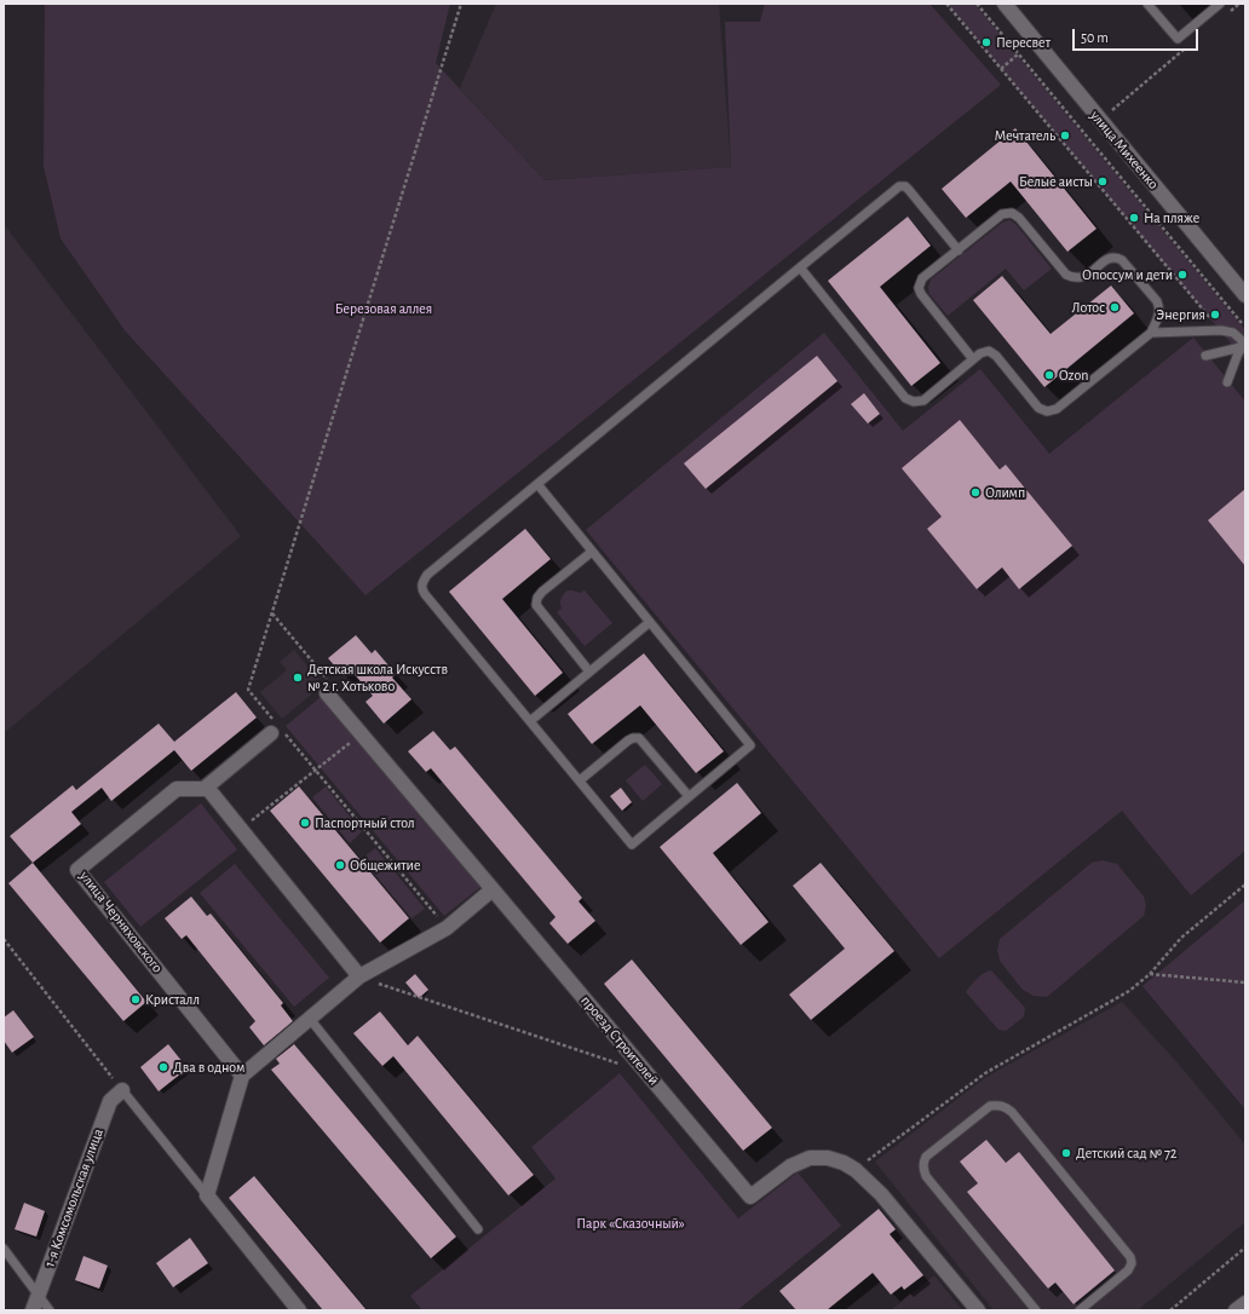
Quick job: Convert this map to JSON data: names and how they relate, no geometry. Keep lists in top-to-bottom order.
{
  "streets": {
    "street": [
      "улица Михеенко",
      "улица Черняховского",
      "проезд Строителей",
      "1-я Комсомольская улица"
    ]
  },
  "parks": ["Березовая аллея", "Парк «Сказочный»"],
  "places": [
    "Пересвет",
    "Мечтатель",
    "Белые аисты",
    "На пляже",
    "Опоссум и дети",
    "Лотос",
    "Энергия",
    "Ozon",
    "Олимп",
    "Детская школа Искусств № 2 г. Хотьково",
    "Паспортный стол",
    "Общежитие",
    "Кристалл",
    "Два в одном",
    "Детский сад № 72"
  ],
  "scale_bar": "50 m"
}
